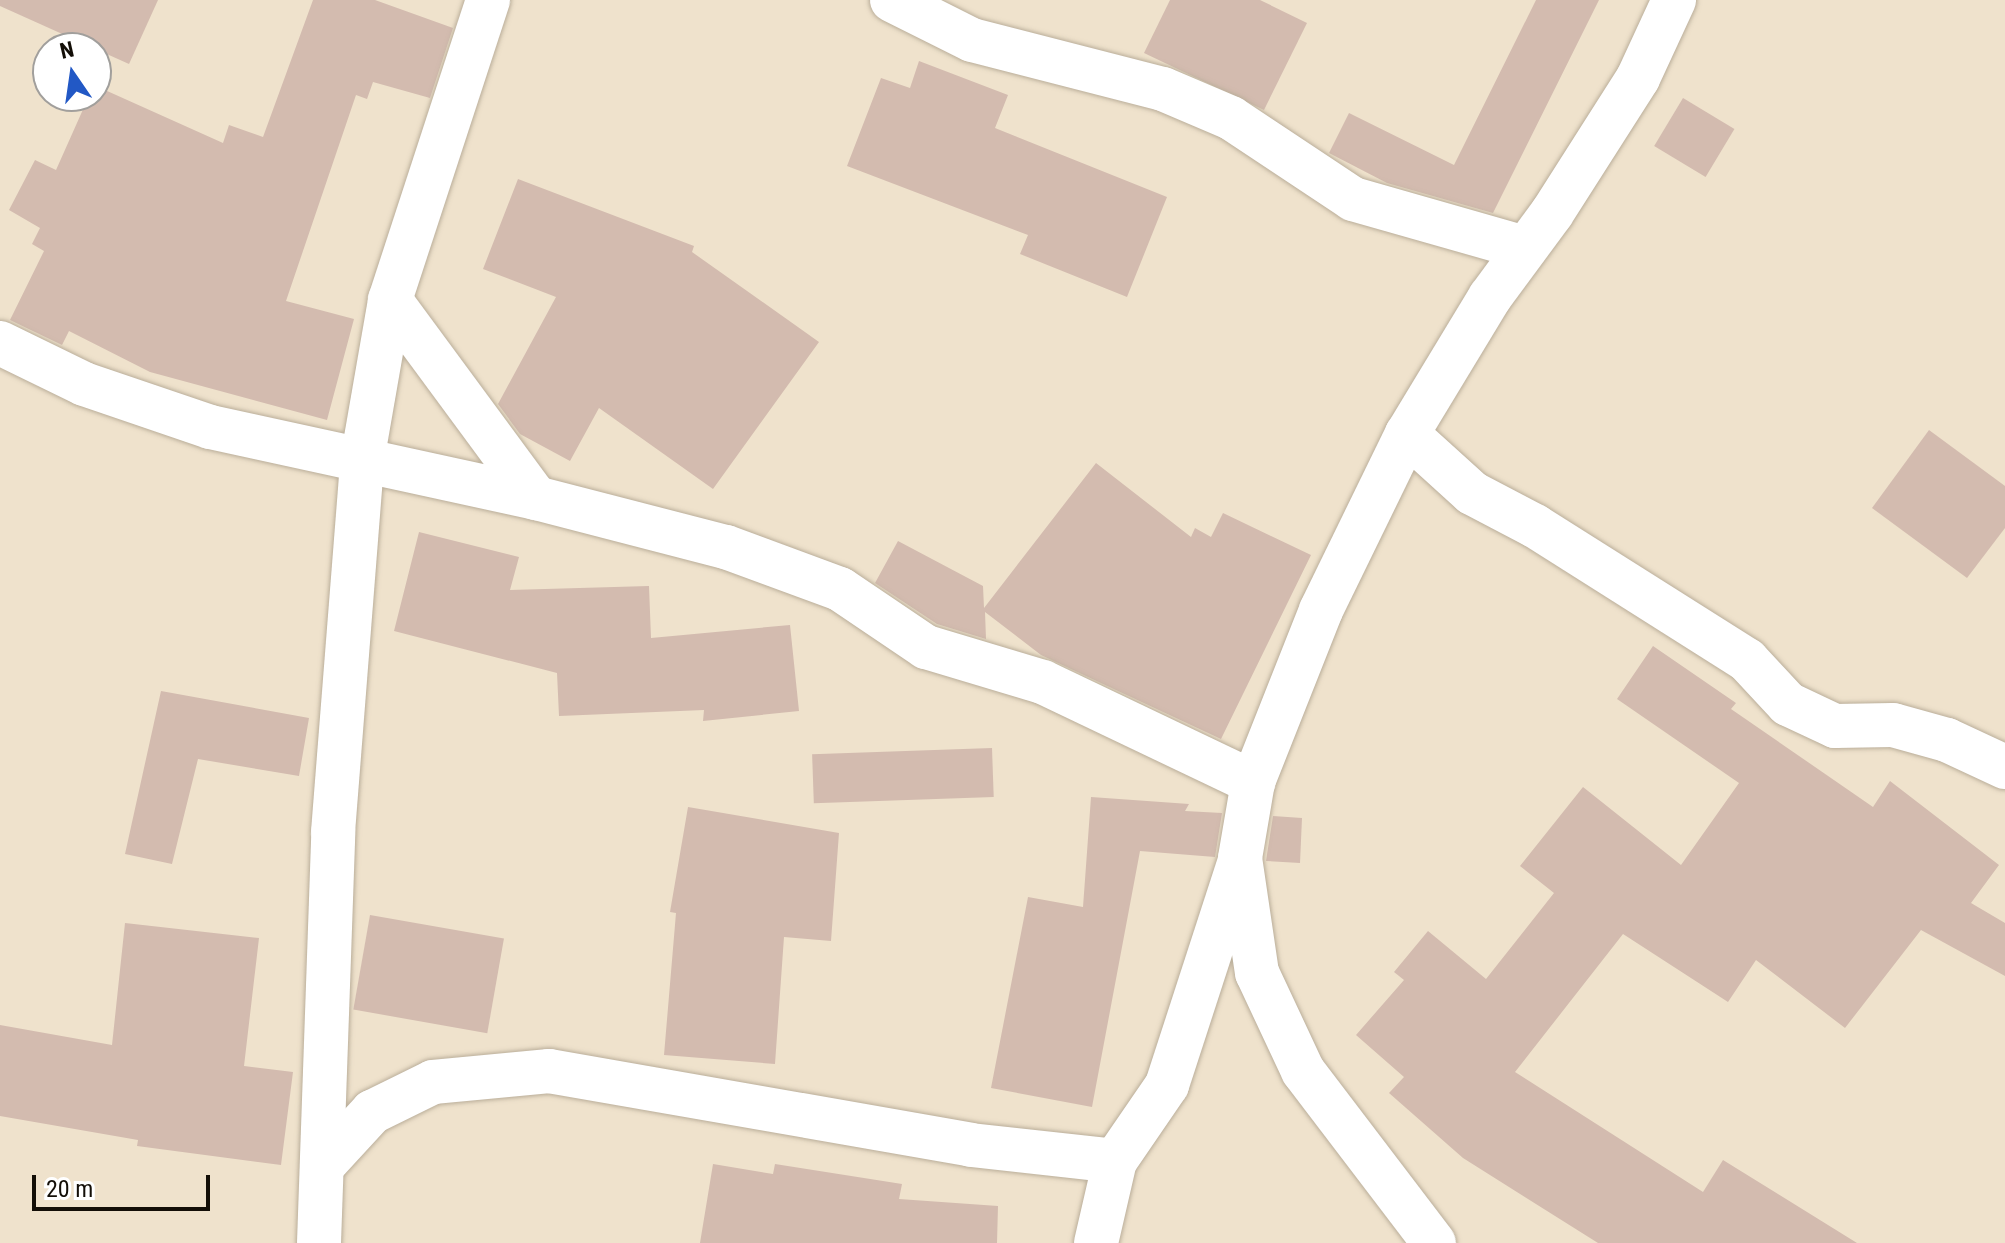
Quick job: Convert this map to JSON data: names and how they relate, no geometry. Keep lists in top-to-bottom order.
{
  "scale_bar": "20 m",
  "north": "top"
}
